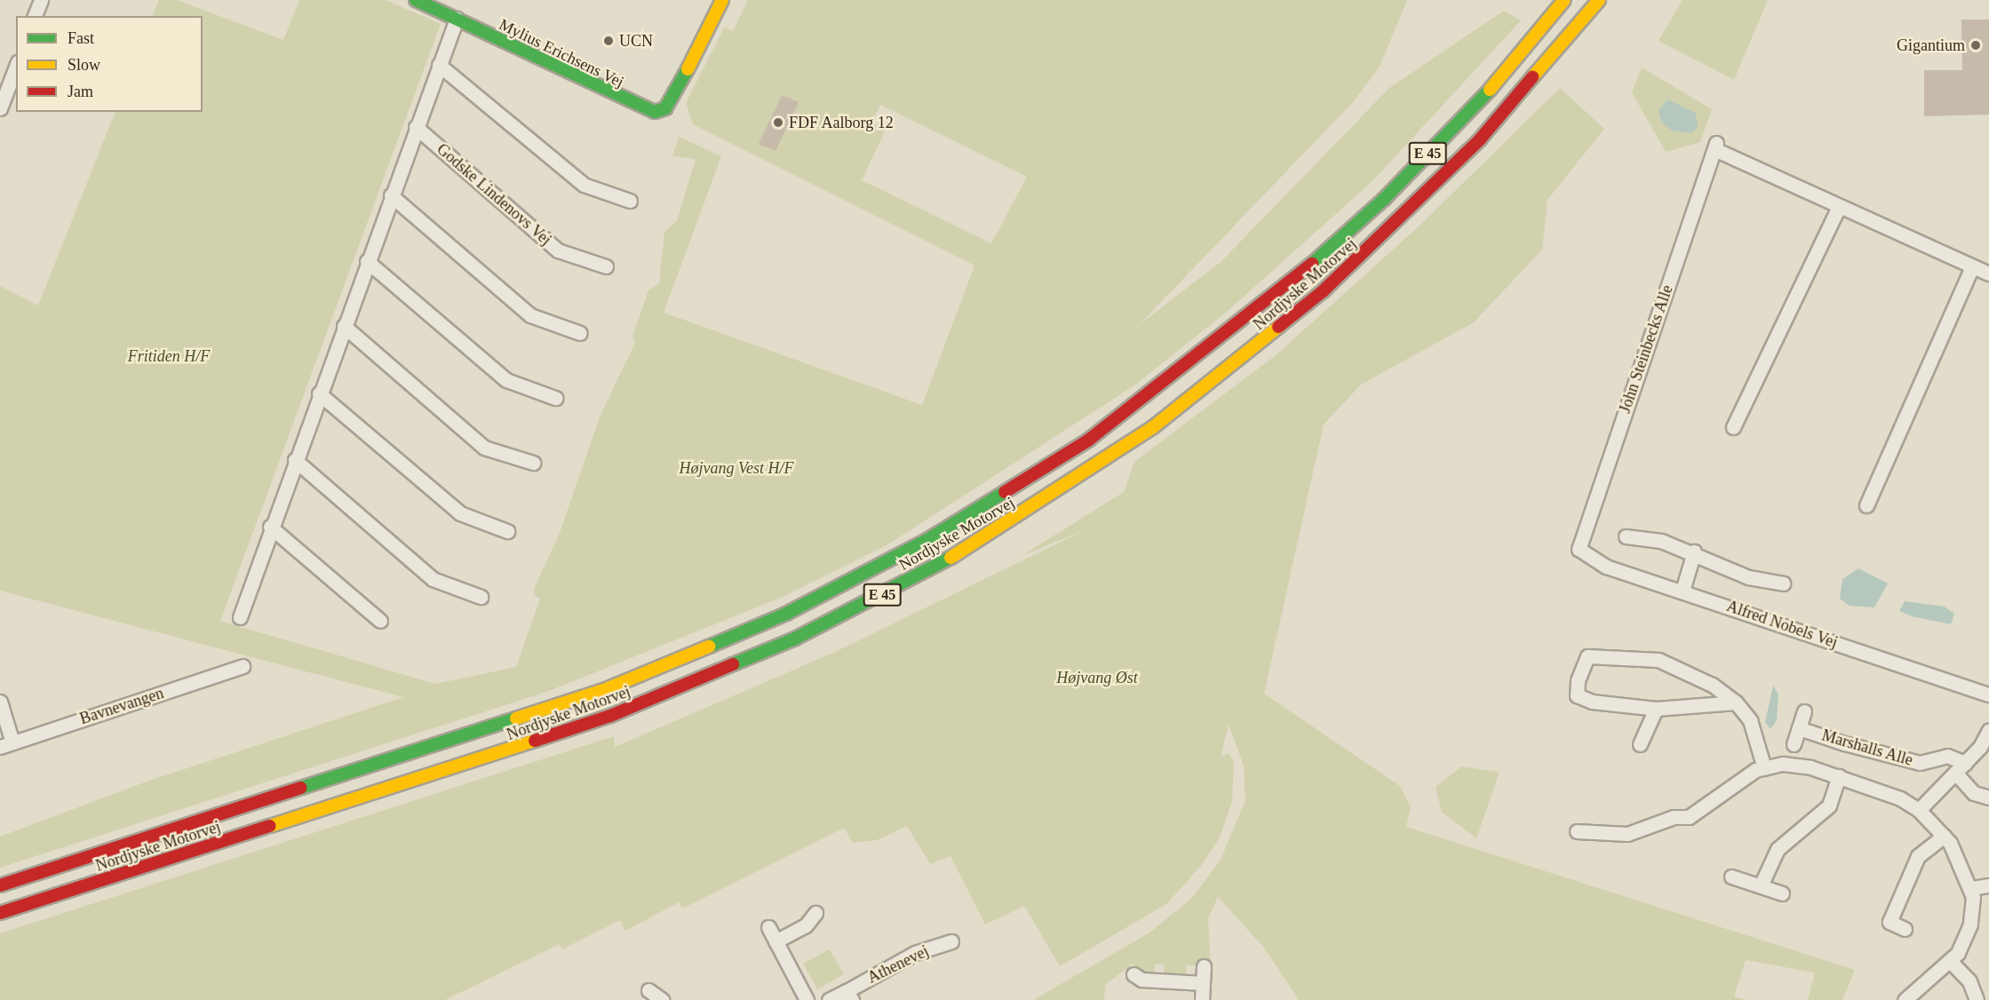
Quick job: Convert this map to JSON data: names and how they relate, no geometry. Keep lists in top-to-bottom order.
{
  "streets": {
    "main road": ["Mylius Erichsens Vej", "E 45", "Nordjyske Motorvej"],
    "street": [
      "Godske Lindenovs Vej",
      "John Steinbecks Alle",
      "Alfred Nobels Vej",
      "Bavnevangen",
      "Marshalls Alle",
      "Athenevej"
    ]
  },
  "crossings": [
    ["John Steinbecks Alle", "Alfred Nobels Vej"]
  ],
  "parks": ["Fritiden H/F", "Højvang Vest H/F", "Højvang Øst"],
  "places": ["UCN", "Gigantium", "FDF Aalborg 12"],
  "legend": ["Fast", "Slow", "Jam"]
}
